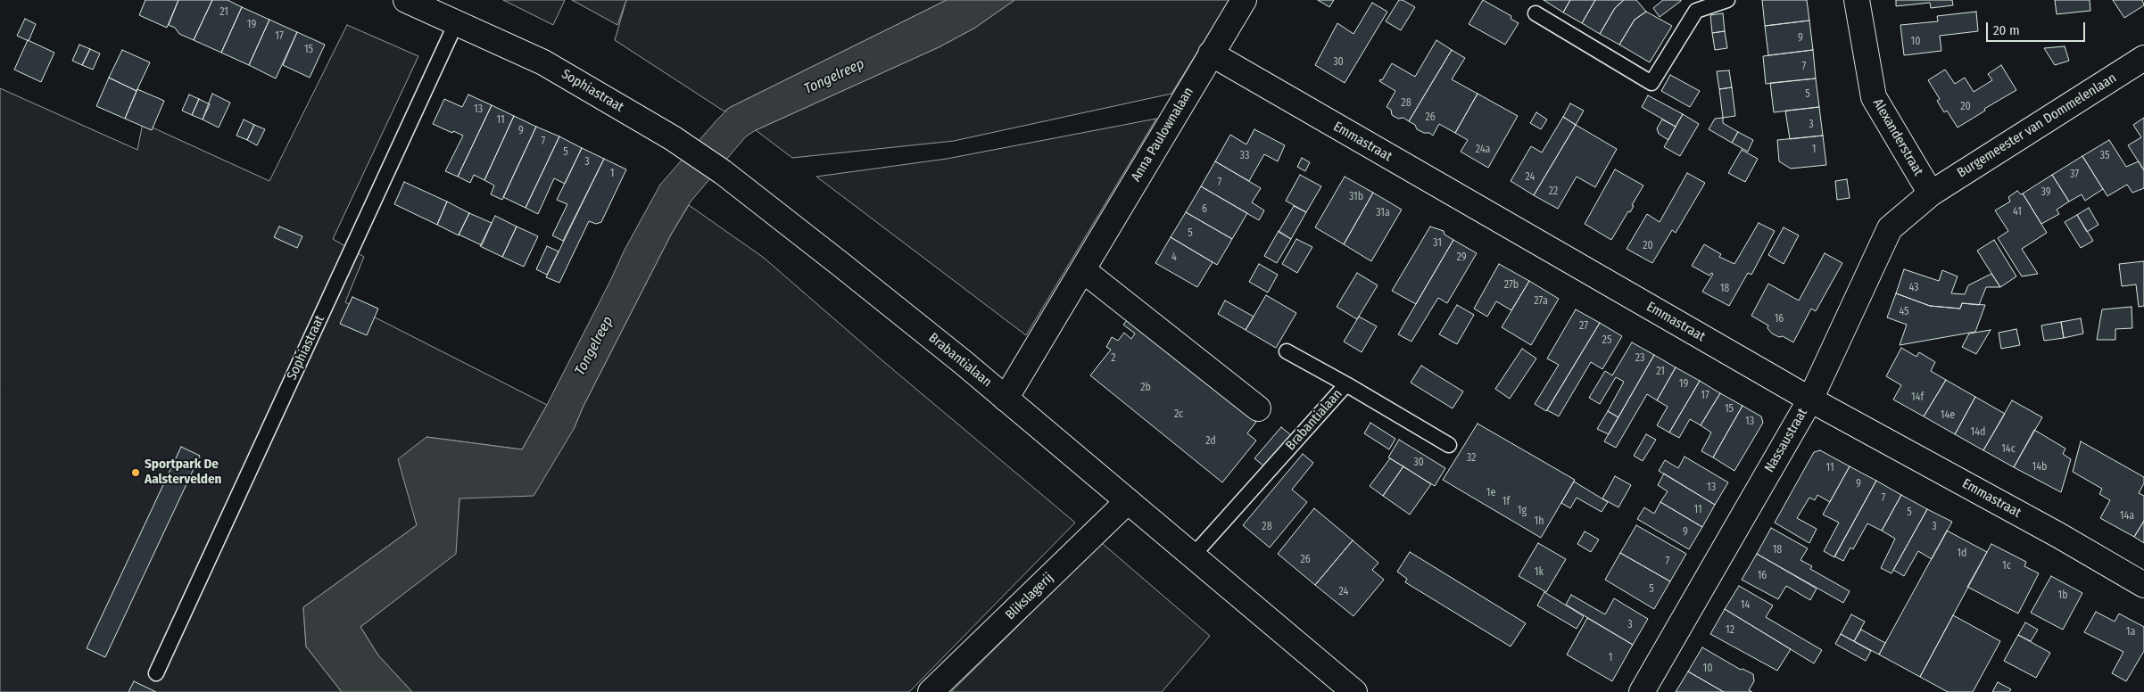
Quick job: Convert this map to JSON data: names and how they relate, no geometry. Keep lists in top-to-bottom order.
{
  "streets": {
    "street": [
      "Sophiastraat",
      "Burgemeester van Dommelenlaan",
      "Anna Paulownalaan",
      "Alexanderstraat",
      "Emmastraat",
      "Brabantialaan",
      "Nassaustraat",
      "Blikslagerij"
    ]
  },
  "crossings": [
    ["Sophiastraat", "Brabantialaan"],
    ["Burgemeester van Dommelenlaan", "Alexanderstraat"],
    ["Burgemeester van Dommelenlaan", "Nassaustraat"],
    ["Anna Paulownalaan", "Emmastraat"],
    ["Anna Paulownalaan", "Brabantialaan"],
    ["Alexanderstraat", "Nassaustraat"],
    ["Emmastraat", "Nassaustraat"],
    ["Brabantialaan", "Blikslagerij"]
  ],
  "water": ["Tongelreep"],
  "places": ["Sportpark De Aalstervelden"],
  "house_numbers": [
    "21",
    "19",
    "17",
    "9",
    "10",
    "15",
    "30",
    "7",
    "5",
    "28",
    "20",
    "13",
    "26",
    "11",
    "3",
    "9",
    "7",
    "24a",
    "1",
    "5",
    "33",
    "35",
    "3",
    "1",
    "37",
    "24",
    "7",
    "22",
    "39",
    "31b",
    "6",
    "41",
    "31a",
    "5",
    "31",
    "20",
    "4",
    "29",
    "27b",
    "43",
    "18",
    "27a",
    "45",
    "16",
    "27",
    "25",
    "2",
    "23",
    "21",
    "19",
    "2b",
    "17",
    "14f",
    "15",
    "2c",
    "14e",
    "13",
    "14d",
    "2d",
    "14c",
    "32",
    "30",
    "14b",
    "11",
    "9",
    "13",
    "1e",
    "7",
    "1f",
    "11",
    "1g",
    "5",
    "14a",
    "1h",
    "28",
    "3",
    "9",
    "18",
    "1d",
    "26",
    "7",
    "1c",
    "1k",
    "16",
    "5",
    "24",
    "1b",
    "14",
    "3",
    "12",
    "1a",
    "1",
    "10"
  ],
  "scale_bar": "20 m"
}
